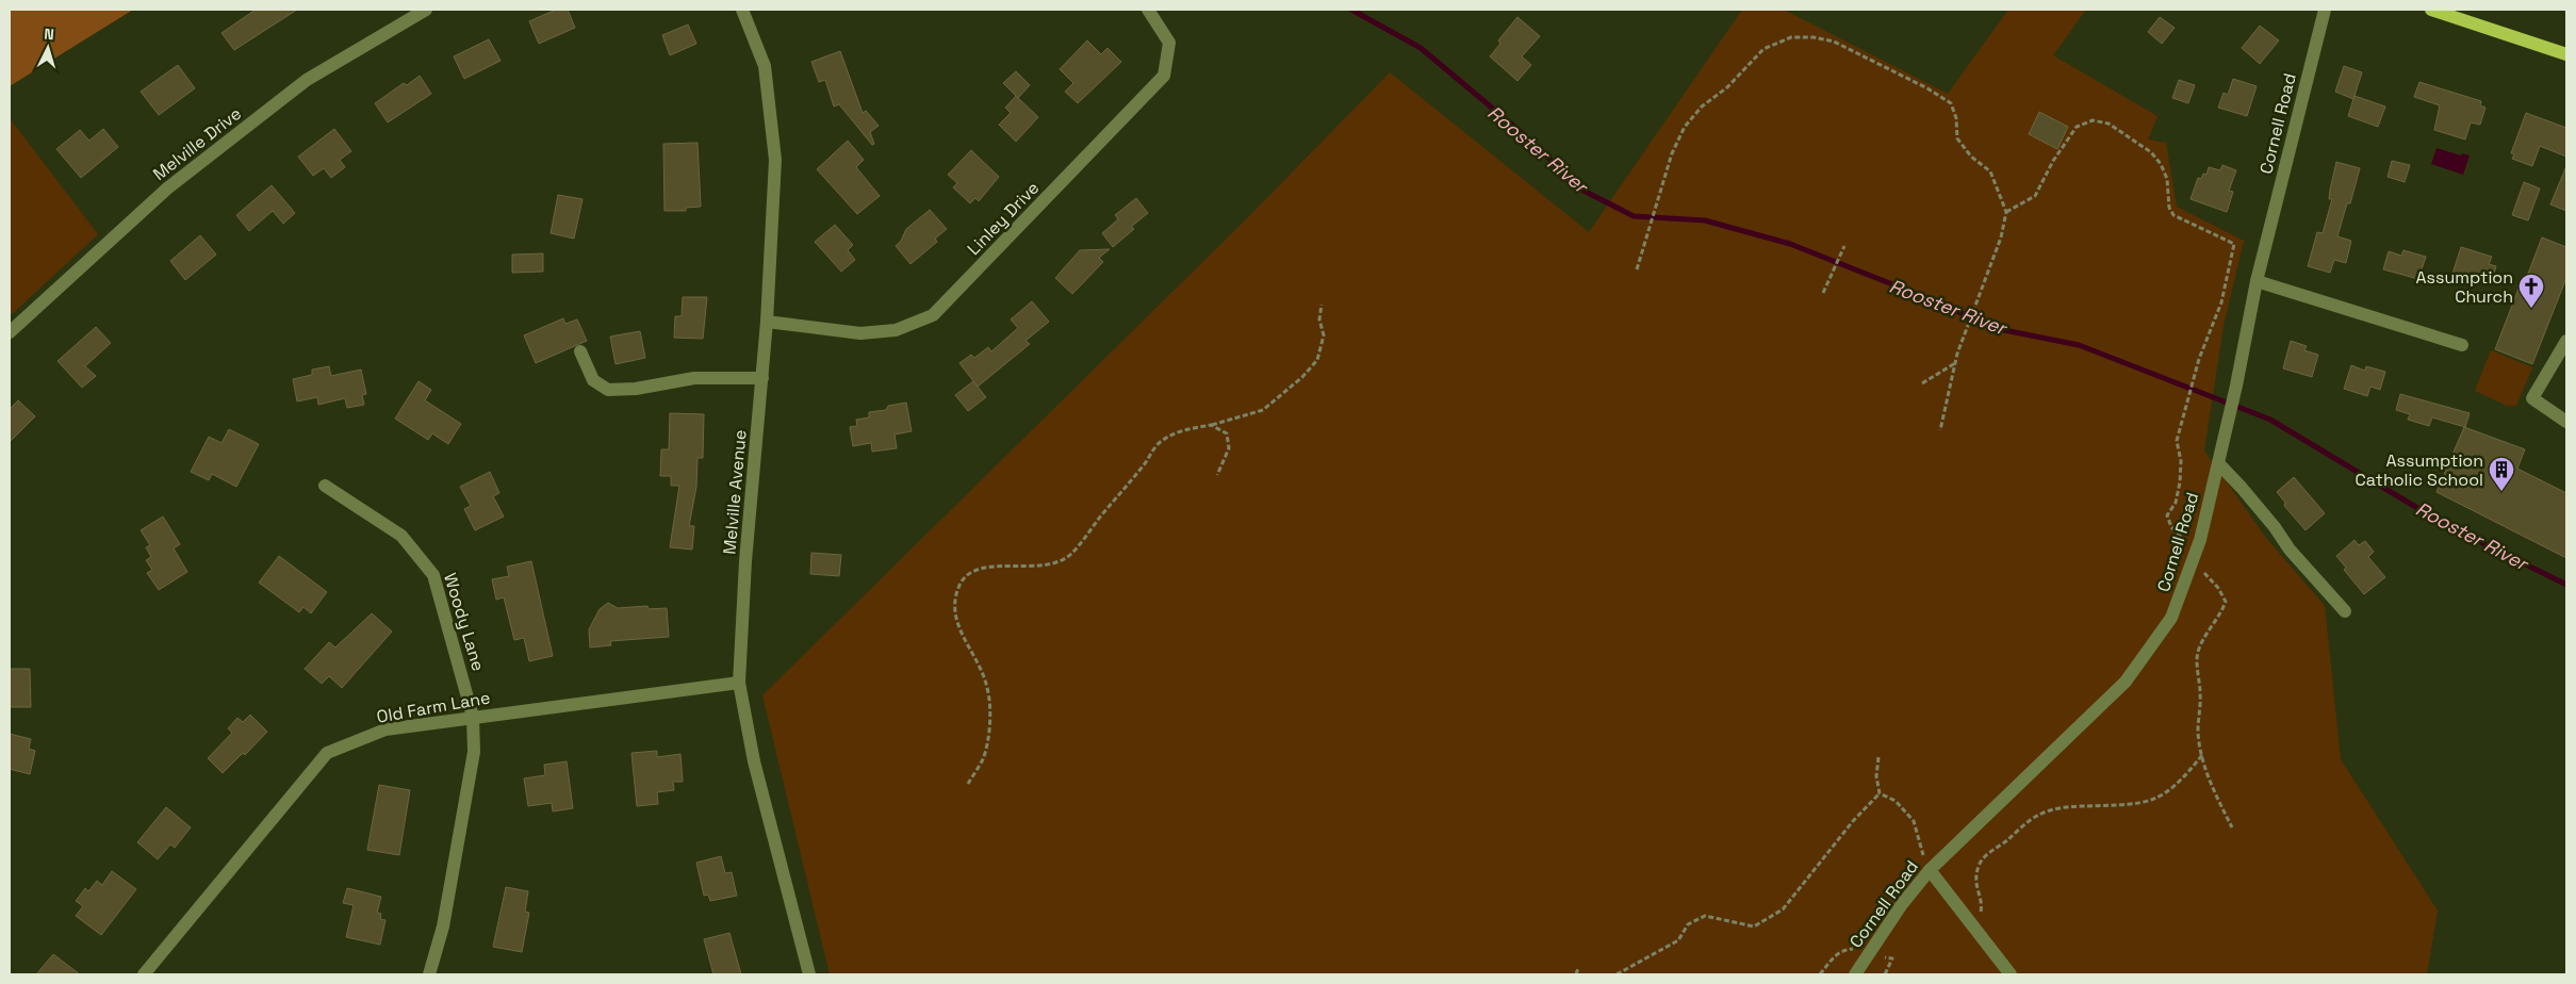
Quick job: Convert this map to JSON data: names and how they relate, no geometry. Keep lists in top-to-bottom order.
{
  "streets": {
    "street": [
      "Cornell Road",
      "Melville Drive",
      "Linley Drive",
      "Melville Avenue",
      "Woody Lane",
      "Old Farm Lane"
    ]
  },
  "crossings": [
    ["Linley Drive", "Melville Avenue"],
    ["Melville Avenue", "Old Farm Lane"],
    ["Woody Lane", "Old Farm Lane"]
  ],
  "water": ["Rooster River"],
  "places": {
    "church": ["Assumption Church"],
    "building": ["Assumption Catholic School"]
  },
  "north": "top"
}
